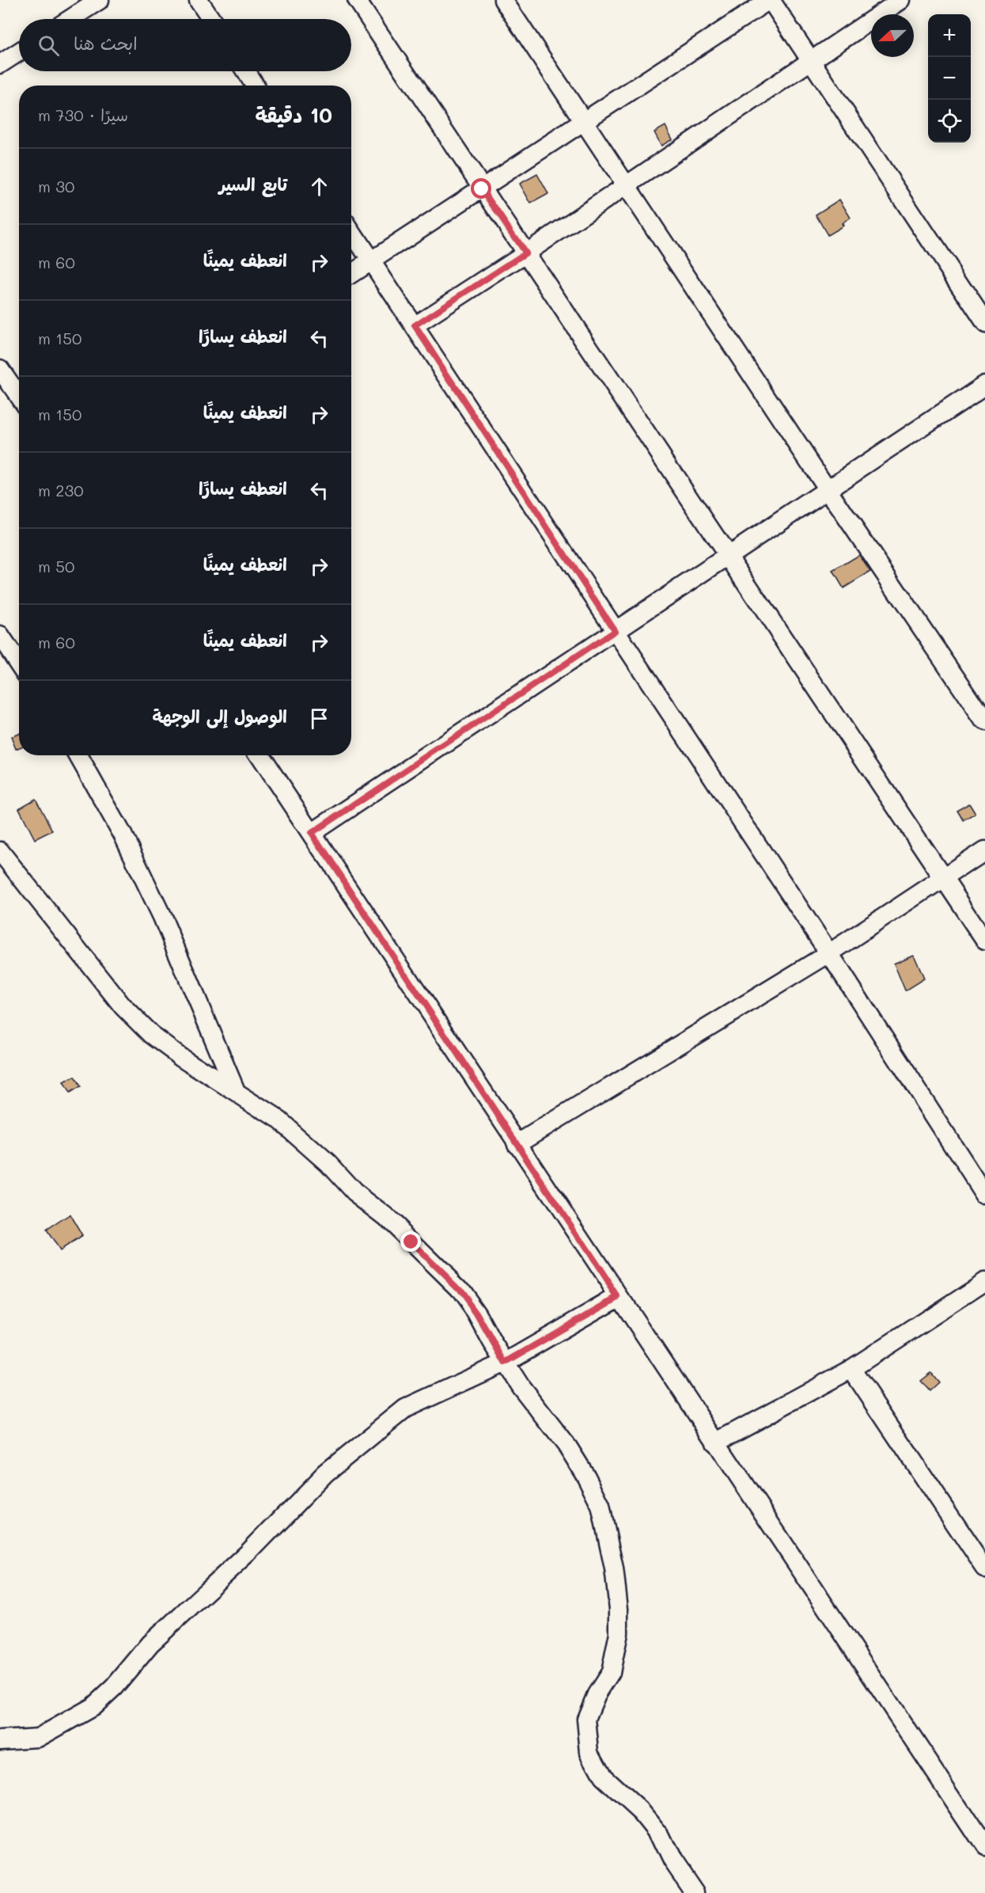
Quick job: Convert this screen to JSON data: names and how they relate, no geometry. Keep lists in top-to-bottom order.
{
  "north": "left",
  "page": {
    "map_buttons": ["+", "−"],
    "search": "ابحث هنا",
    "heading": ["10 دقيقة", "سيرًا · 730 m"],
    "list": [
      ["تابع السير", "30 m"],
      ["انعطف يمينًا", "60 m"],
      ["انعطف يسارًا", "150 m"],
      ["انعطف يمينًا", "150 m"],
      ["انعطف يسارًا", "230 m"],
      ["انعطف يمينًا", "50 m"],
      ["انعطف يمينًا", "60 m"],
      "الوصول إلى الوجهة"
    ]
  }
}
